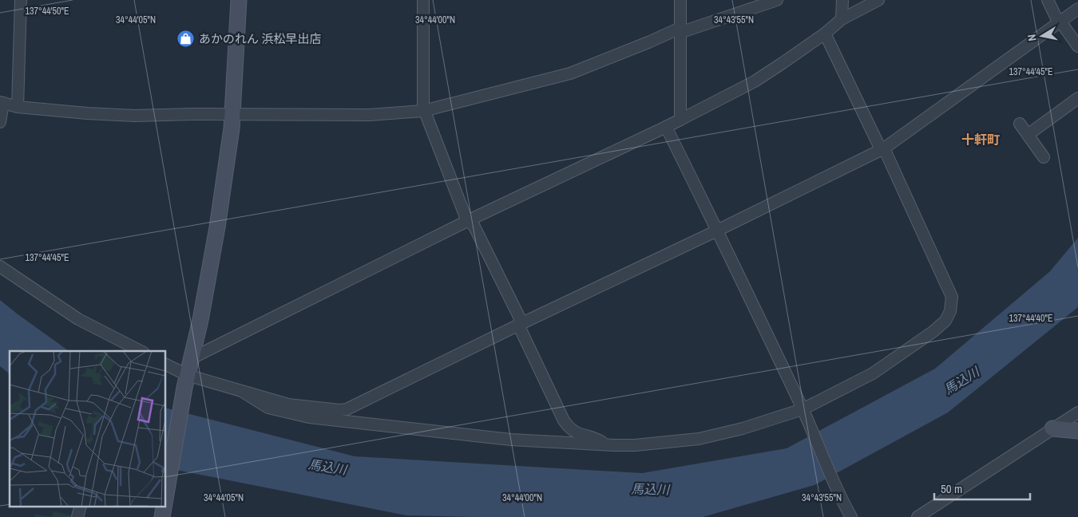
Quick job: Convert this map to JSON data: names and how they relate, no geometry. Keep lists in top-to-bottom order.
{
  "districts": ["十軒町"],
  "water": ["馬込川"],
  "places": {
    "shop": ["あかのれん 浜松早出店"]
  },
  "scale_bar": "50 m",
  "north": "left",
  "coordinates": [
    "137°44'50\"E",
    "34°44'05\"N",
    "34°44'00\"N",
    "34°43'55\"N",
    "137°44'45\"E",
    "137°44'40\"E"
  ]
}
